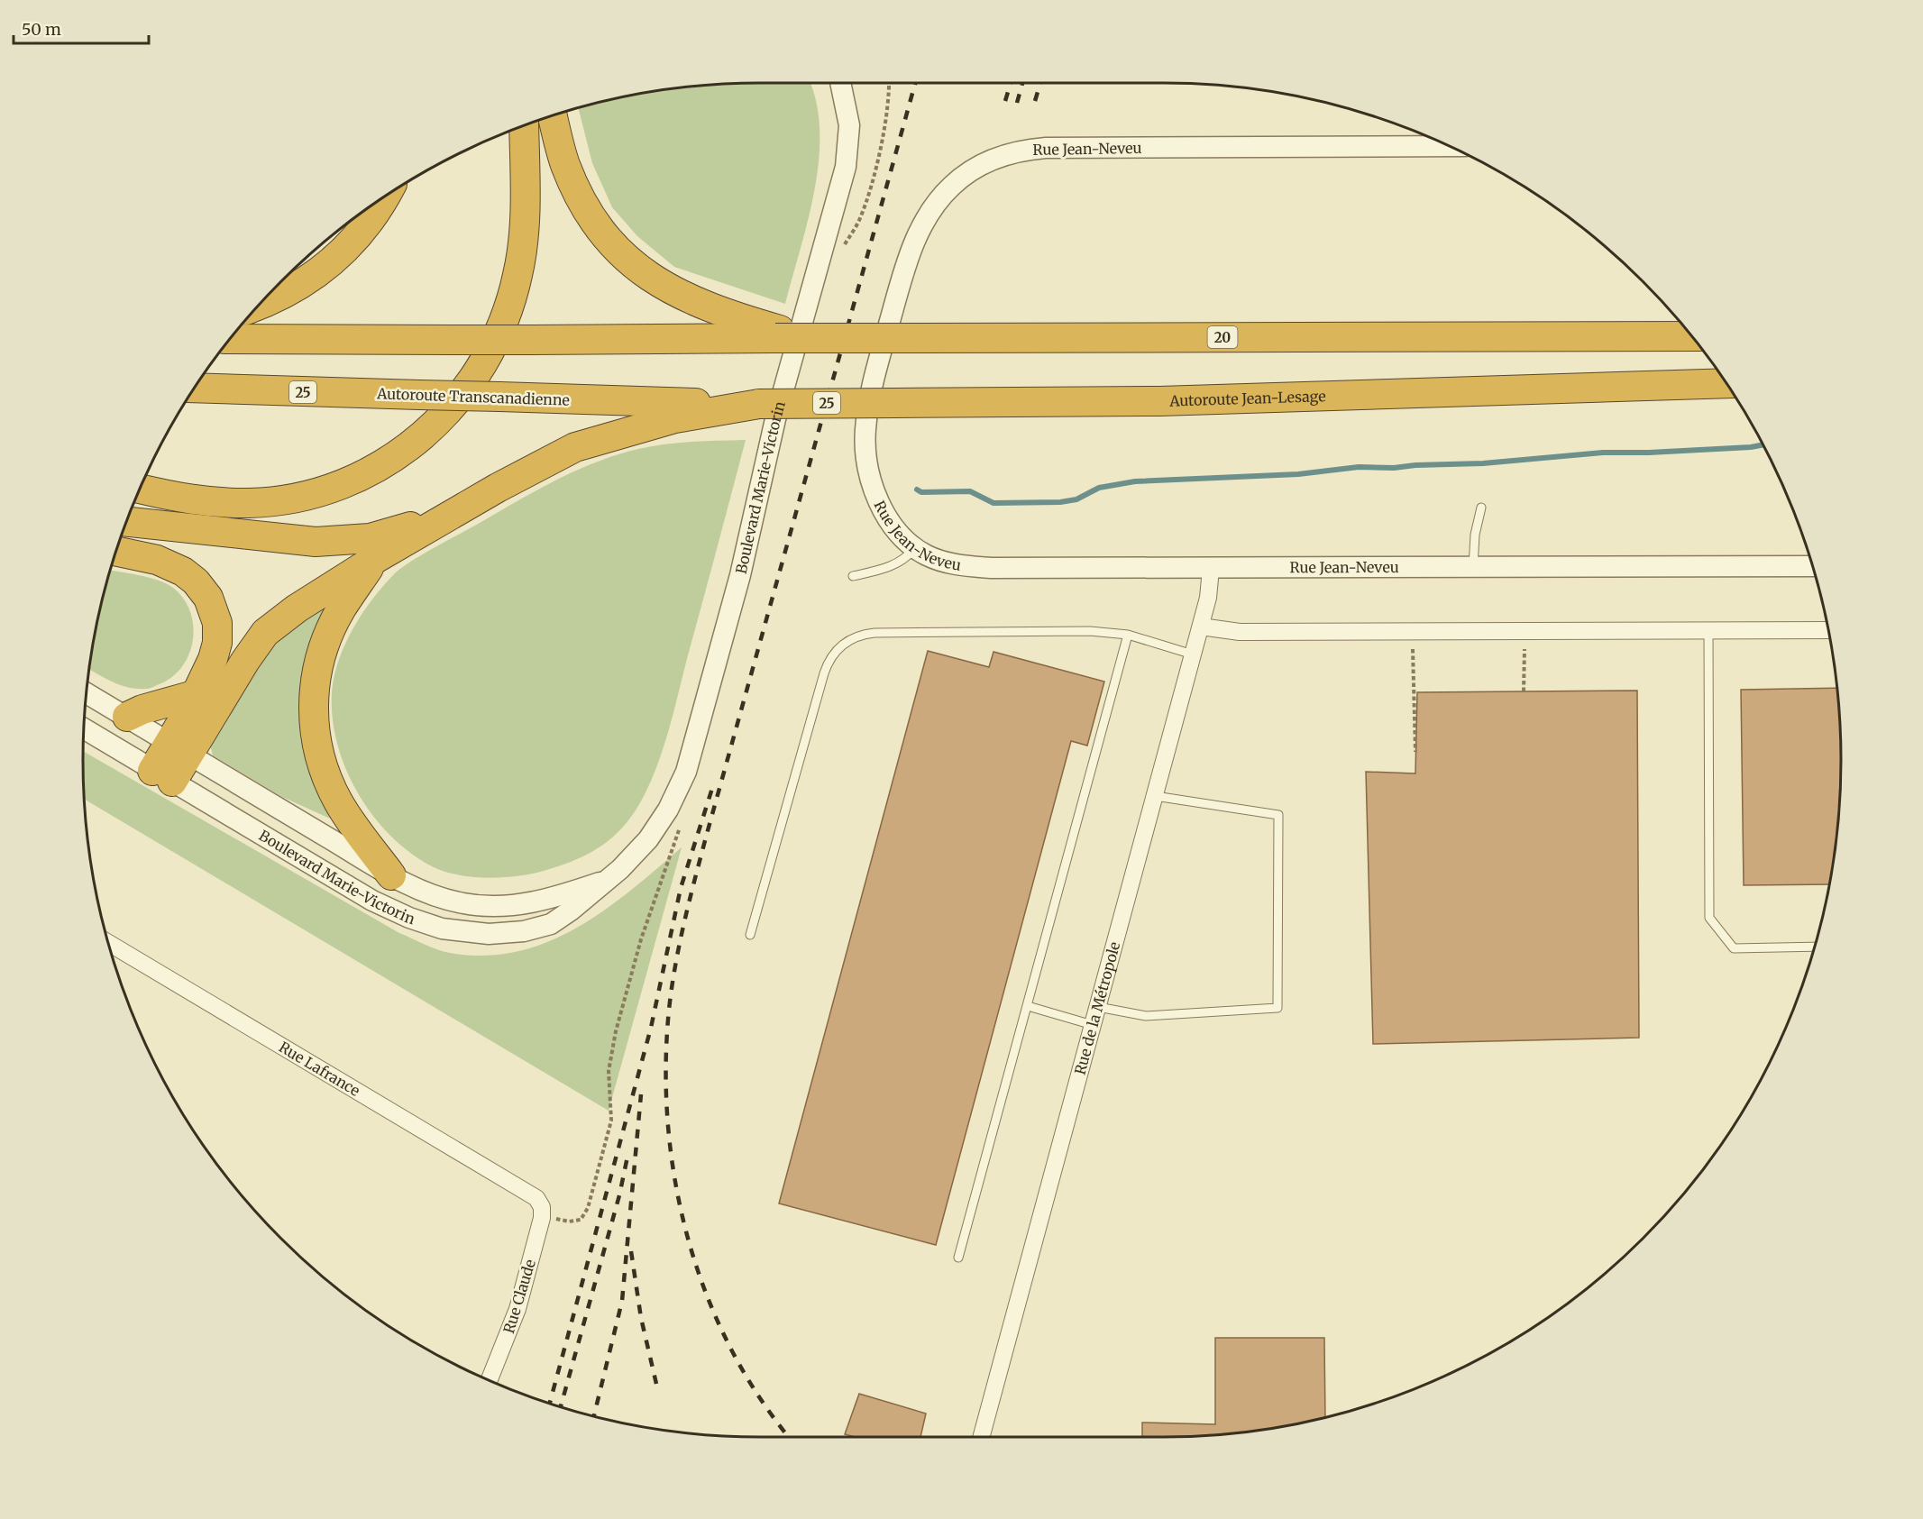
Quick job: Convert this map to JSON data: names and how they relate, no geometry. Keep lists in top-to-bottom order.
{
  "streets": {
    "highway": [
      "20",
      "25",
      "Autoroute Transcanadienne",
      "Autoroute Jean-Lesage"
    ],
    "street": [
      "Rue Jean-Neveu",
      "Boulevard Marie-Victorin",
      "Rue de la Métropole",
      "Rue Lafrance",
      "Rue Claude"
    ]
  },
  "crossings": [
    ["Rue Jean-Neveu", "Rue de la Métropole"],
    ["Autoroute Transcanadienne", "Autoroute Jean-Lesage"],
    ["Rue Lafrance", "Rue Claude"]
  ],
  "scale_bar": "50 m"
}
